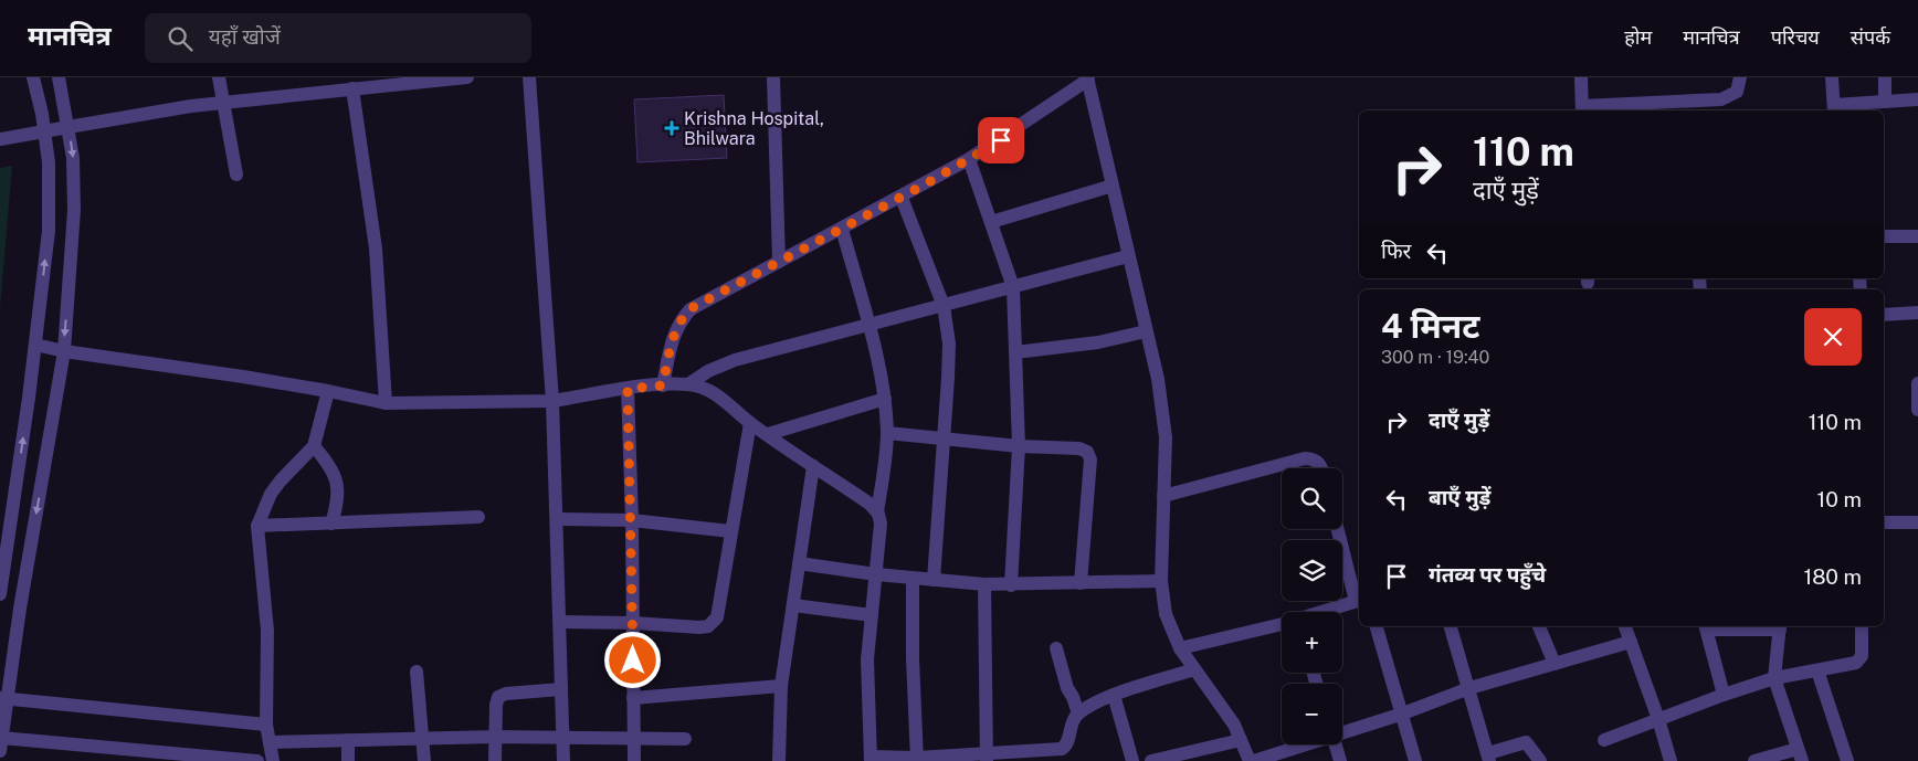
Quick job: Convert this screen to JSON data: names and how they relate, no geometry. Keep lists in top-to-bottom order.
{
  "places": {
    "health": ["Krishna Hospital, Bhilwara"]
  },
  "page": {
    "header": "मानचित्र",
    "search": "यहाँ खोजें",
    "nav": [
      "होम",
      "मानचित्र",
      "परिचय",
      "संपर्क"
    ],
    "turn": ["110 m", "दाएँ मुड़ें"],
    "then": "फिर",
    "heading": ["4 मिनट", "300 m · 19:40"],
    "list": [
      {
        "name": "दाएँ मुड़ें",
        "value": "110 m"
      },
      {
        "name": "बाएँ मुड़ें",
        "value": "10 m"
      },
      {
        "name": "गंतव्य पर पहुँचे",
        "value": "180 m"
      }
    ],
    "map_buttons": ["+", "−"]
  }
}
